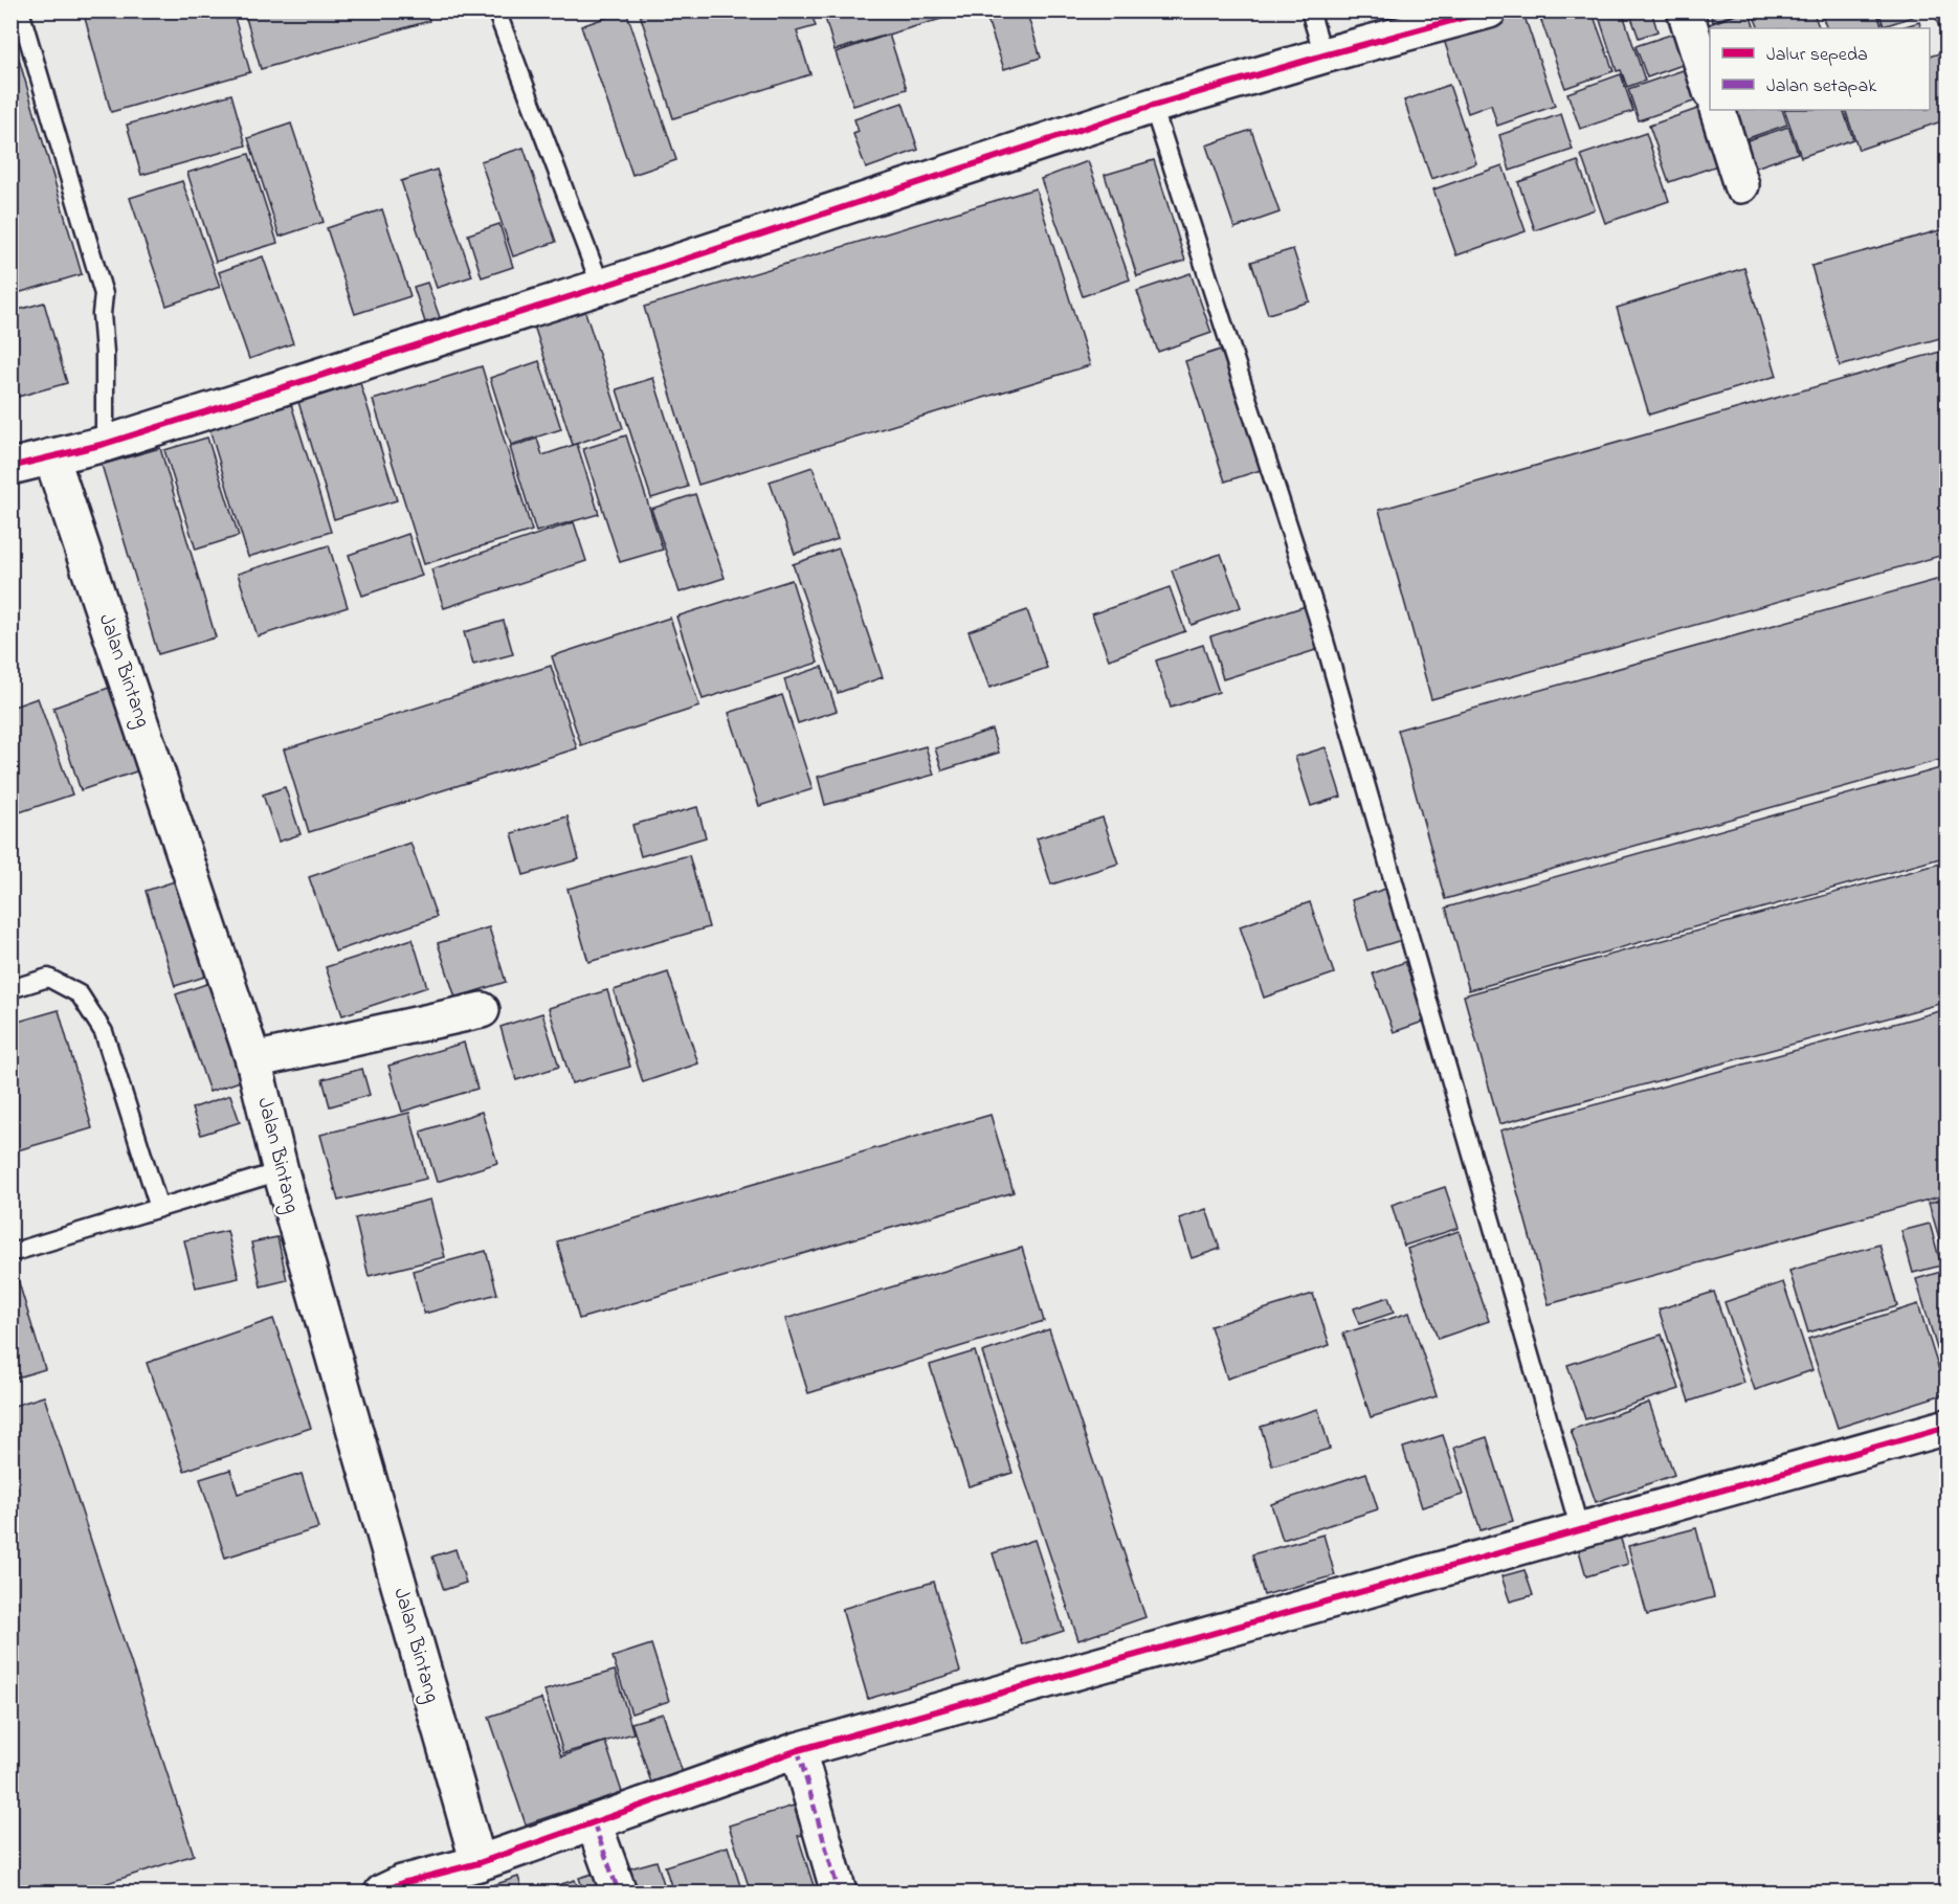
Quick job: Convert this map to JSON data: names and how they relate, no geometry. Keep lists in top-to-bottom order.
{
  "streets": {
    "street": ["Jalan Bintang"]
  },
  "legend": ["Jalur sepeda", "Jalan setapak"]
}
